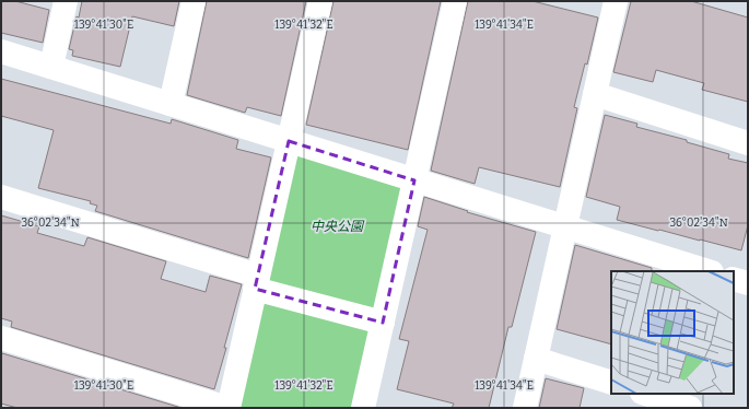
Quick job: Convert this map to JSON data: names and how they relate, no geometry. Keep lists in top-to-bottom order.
{
  "parks": ["中央公園"],
  "coordinates": [
    "139°41'30\"E",
    "139°41'32\"E",
    "139°41'34\"E",
    "36°02'34\"N"
  ]
}
